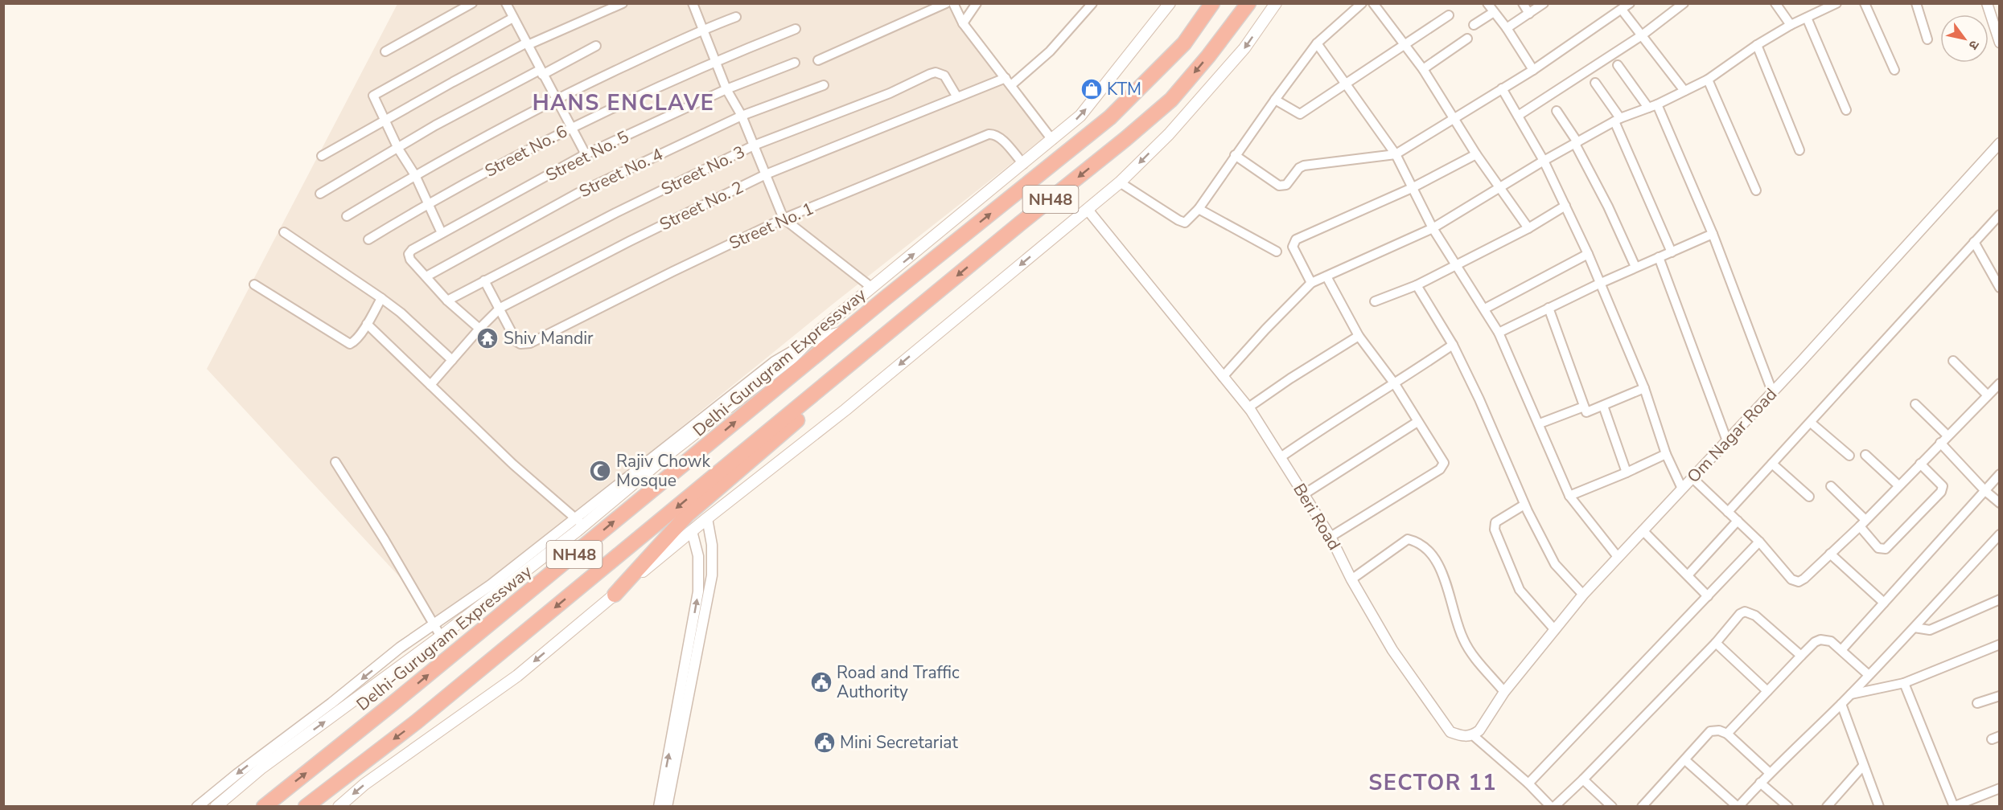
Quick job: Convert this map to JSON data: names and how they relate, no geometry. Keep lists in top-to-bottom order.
{
  "streets": {
    "highway": ["NH48", "Delhi-Gurugram Expressway"],
    "street": [
      "Street No. 6",
      "Street No. 5",
      "Street No. 3",
      "Street No. 4",
      "Street No. 2",
      "Street No. 1",
      "Om Nagar Road",
      "Beri Road"
    ]
  },
  "crossings": [
    ["Street No. 5", "Street No. 4"],
    ["Street No. 3", "Street No. 2"],
    ["Street No. 2", "Street No. 1"],
    ["Om Nagar Road", "Beri Road"]
  ],
  "districts": ["HANS ENCLAVE", "SECTOR 11"],
  "places": {
    "shop": ["KTM"],
    "temple": ["Shiv Mandir"],
    "mosque": ["Rajiv Chowk Mosque"],
    "public building": ["Road and Traffic Authority", "Mini Secretariat"]
  },
  "north": "bottom right"
}
